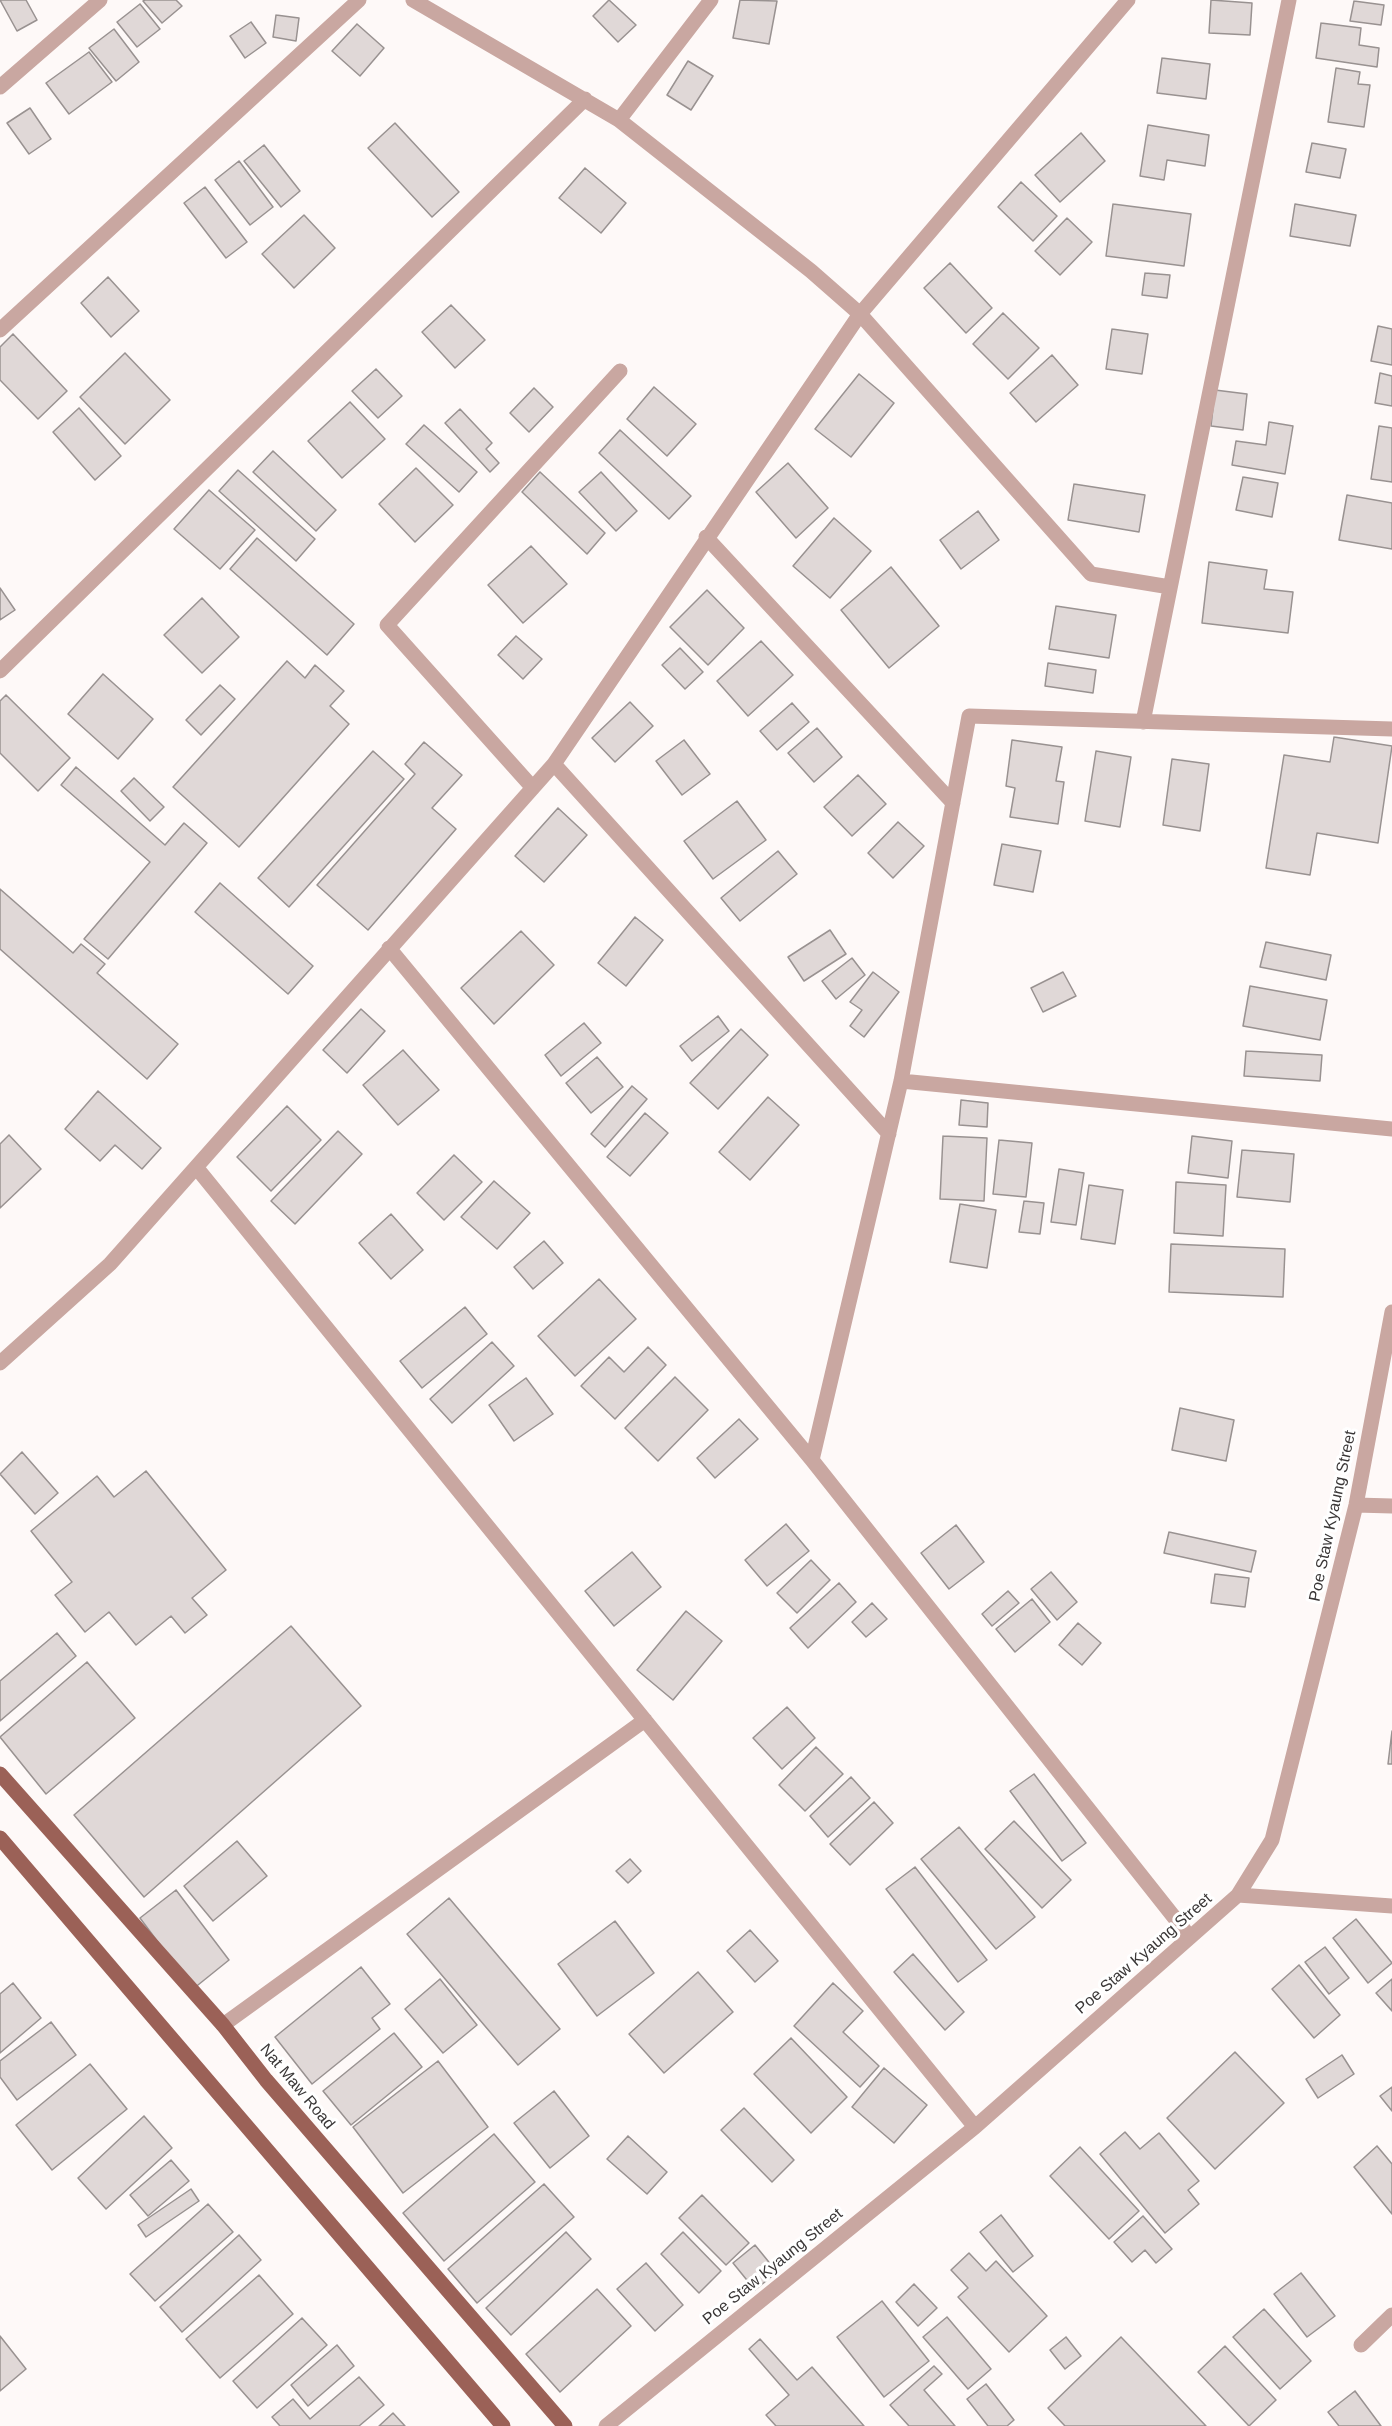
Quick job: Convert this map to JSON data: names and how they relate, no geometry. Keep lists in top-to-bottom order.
{
  "streets": {
    "main road": ["Nat Maw Road"],
    "street": ["Poe Staw Kyaung Street"]
  }
}
